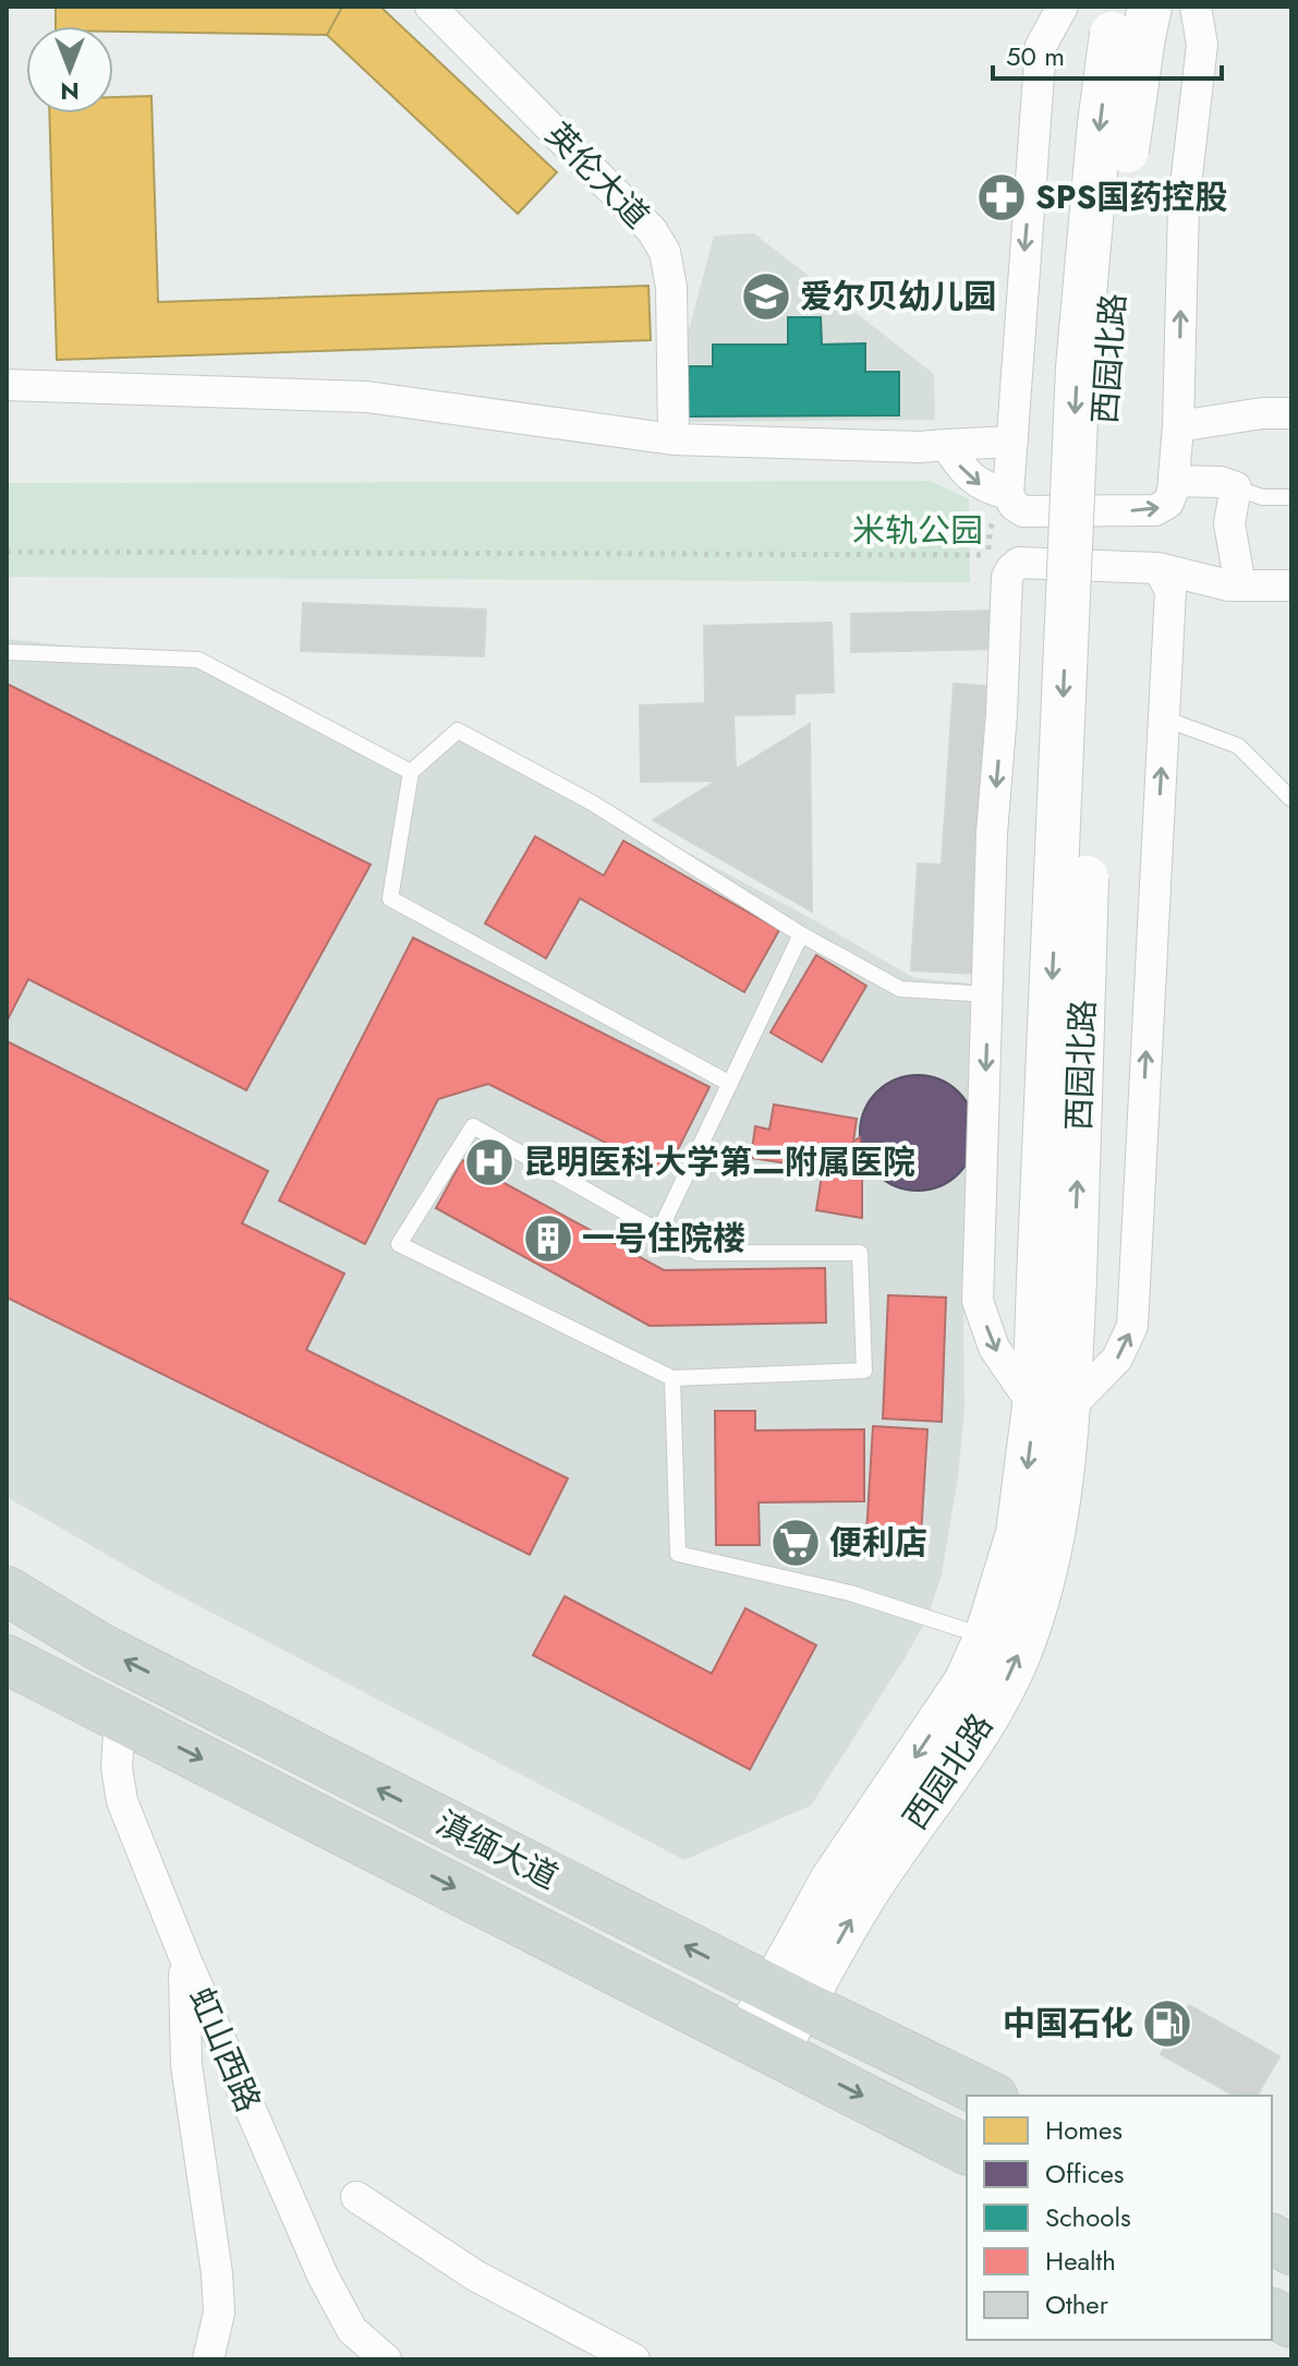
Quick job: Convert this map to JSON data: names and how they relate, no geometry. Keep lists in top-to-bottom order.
{
  "streets": {
    "main road": ["西园北路", "滇缅大道"],
    "street": ["英伦大道", "虹山西路"]
  },
  "crossings": [
    ["西园北路", "滇缅大道"],
    ["滇缅大道", "虹山西路"]
  ],
  "parks": ["米轨公园"],
  "places": {
    "pharmacy": ["SPS国药控股"],
    "school or university": ["爱尔贝幼儿园"],
    "hospital": ["昆明医科大学第二附属医院"],
    "building": ["一号住院楼"],
    "supermarket": ["便利店"],
    "fuel station": ["中国石化"]
  },
  "legend": [
    "Homes",
    "Offices",
    "Schools",
    "Health",
    "Other"
  ],
  "scale_bar": "50 m",
  "north": "bottom"
}
